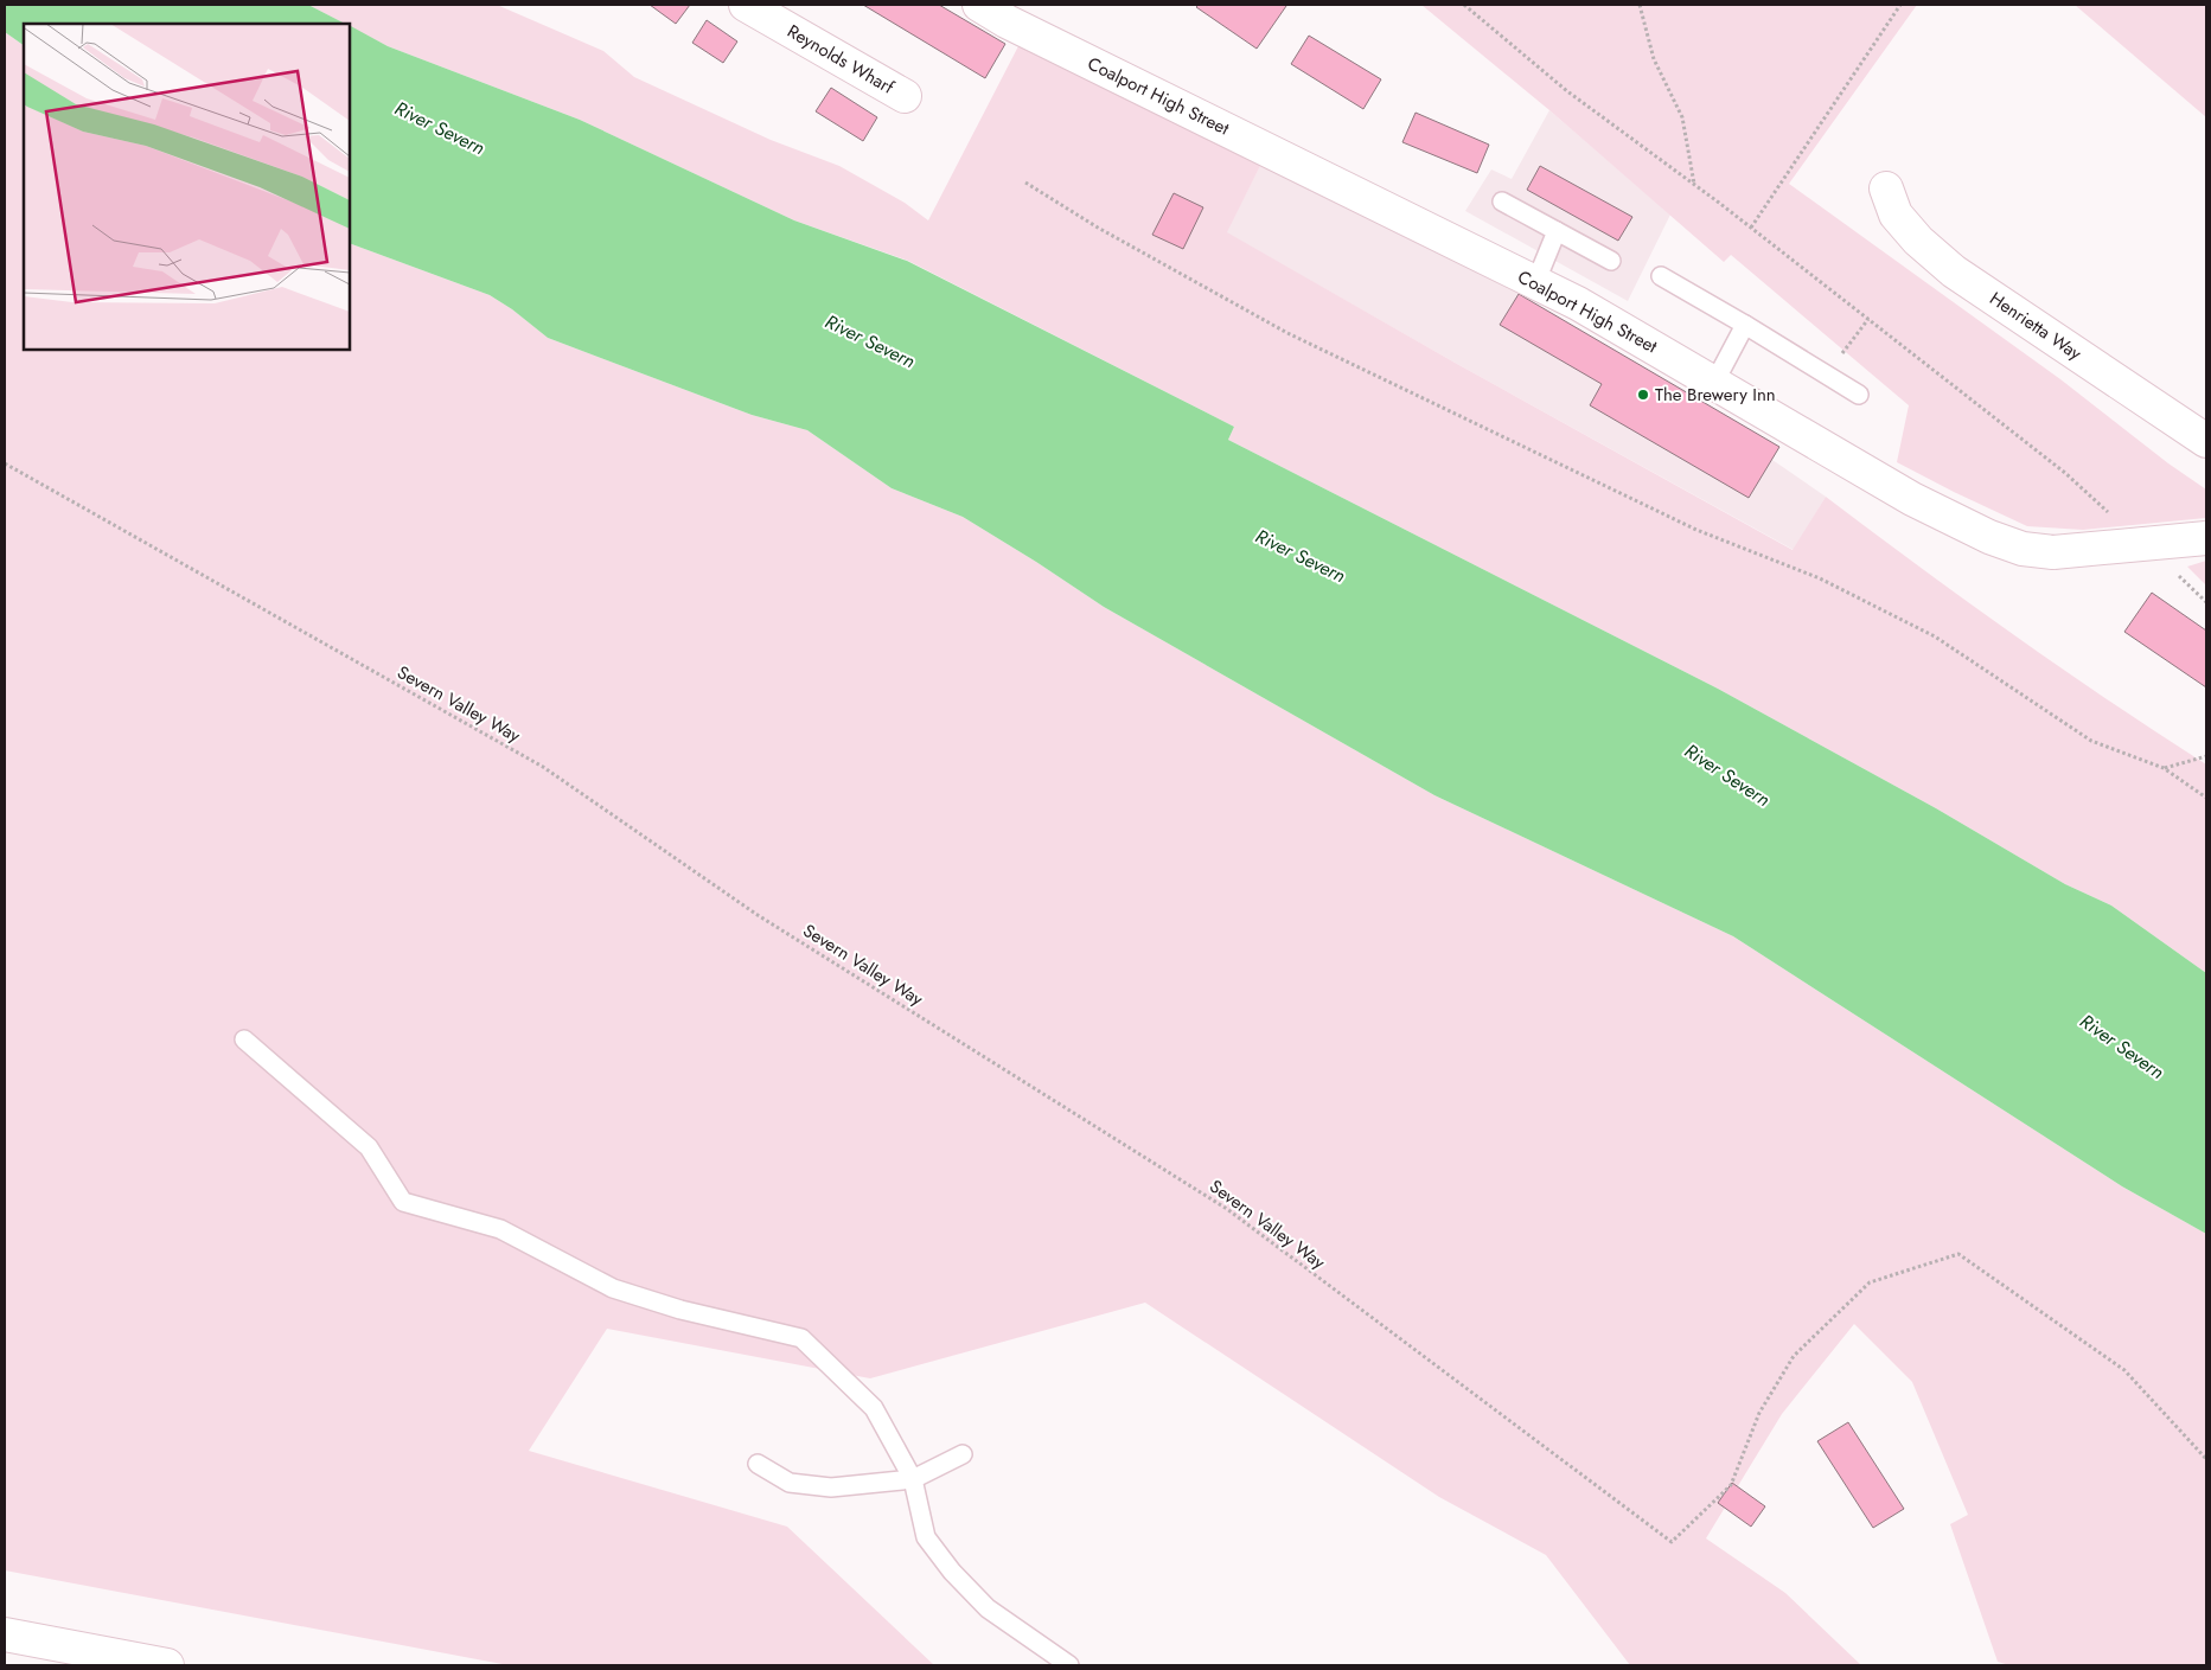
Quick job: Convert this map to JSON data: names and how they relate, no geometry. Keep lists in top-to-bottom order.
{
  "streets": {
    "street": ["Reynolds Wharf", "Coalport High Street", "Henrietta Way"],
    "path": ["Severn Valley Way"]
  },
  "water": ["River Severn"],
  "places": ["The Brewery Inn"]
}
